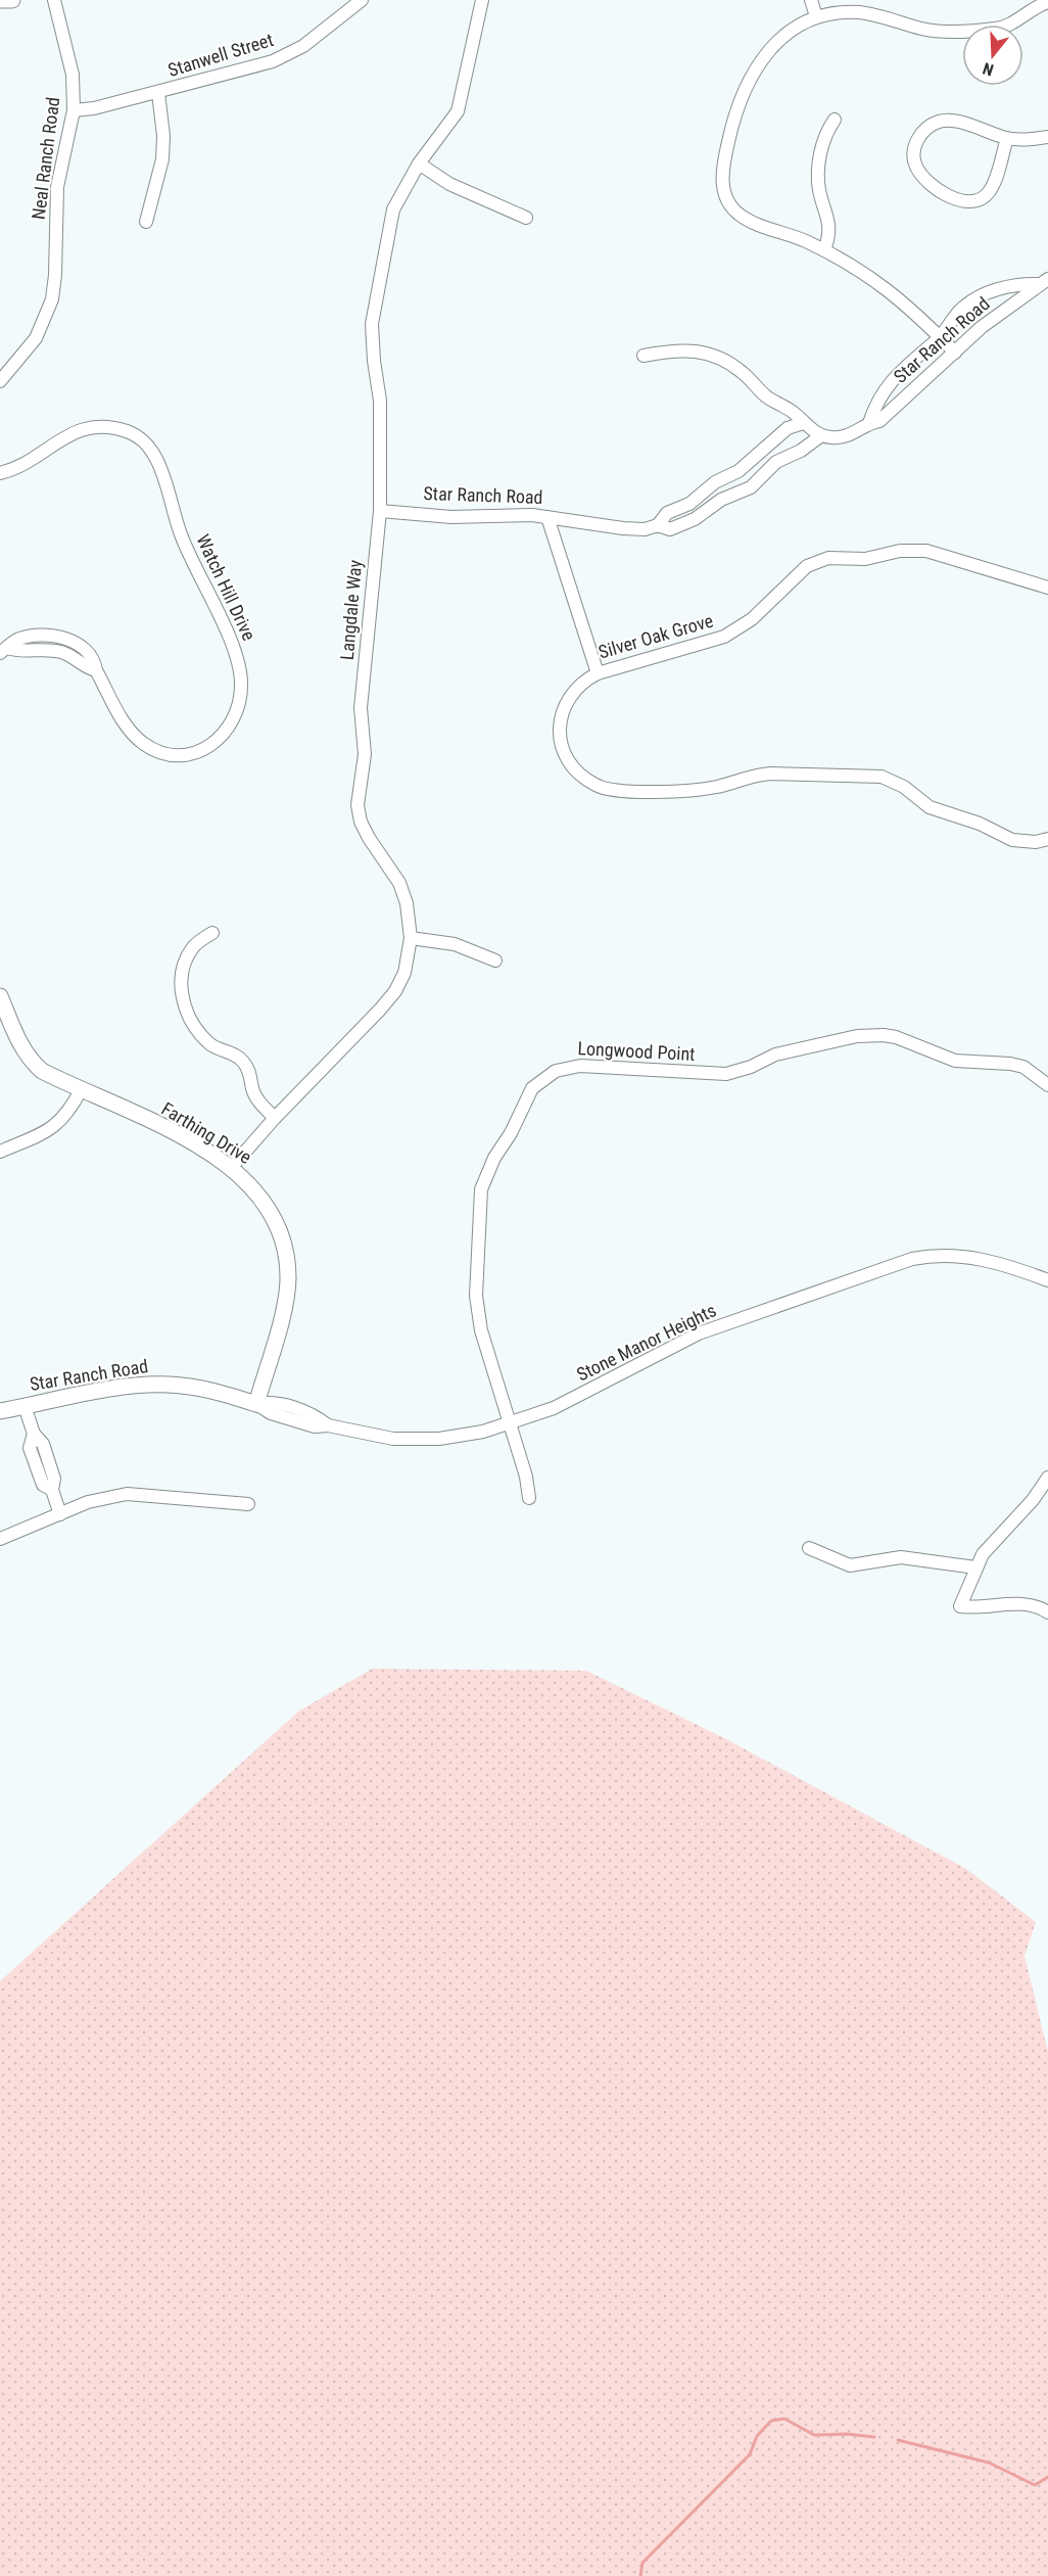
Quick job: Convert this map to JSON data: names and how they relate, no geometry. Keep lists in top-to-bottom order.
{
  "streets": {
    "street": [
      "Stanwell Street",
      "Neal Ranch Road",
      "Star Ranch Road",
      "Watch Hill Drive",
      "Langdale Way",
      "Silver Oak Grove",
      "Longwood Point",
      "Farthing Drive",
      "Stone Manor Heights"
    ]
  },
  "crossings": [
    ["Stanwell Street", "Neal Ranch Road"],
    ["Star Ranch Road", "Langdale Way"],
    ["Star Ranch Road", "Farthing Drive"],
    ["Star Ranch Road", "Stone Manor Heights"],
    ["Langdale Way", "Farthing Drive"],
    ["Longwood Point", "Stone Manor Heights"],
    ["Farthing Drive", "Stone Manor Heights"]
  ],
  "north": "bottom"
}
